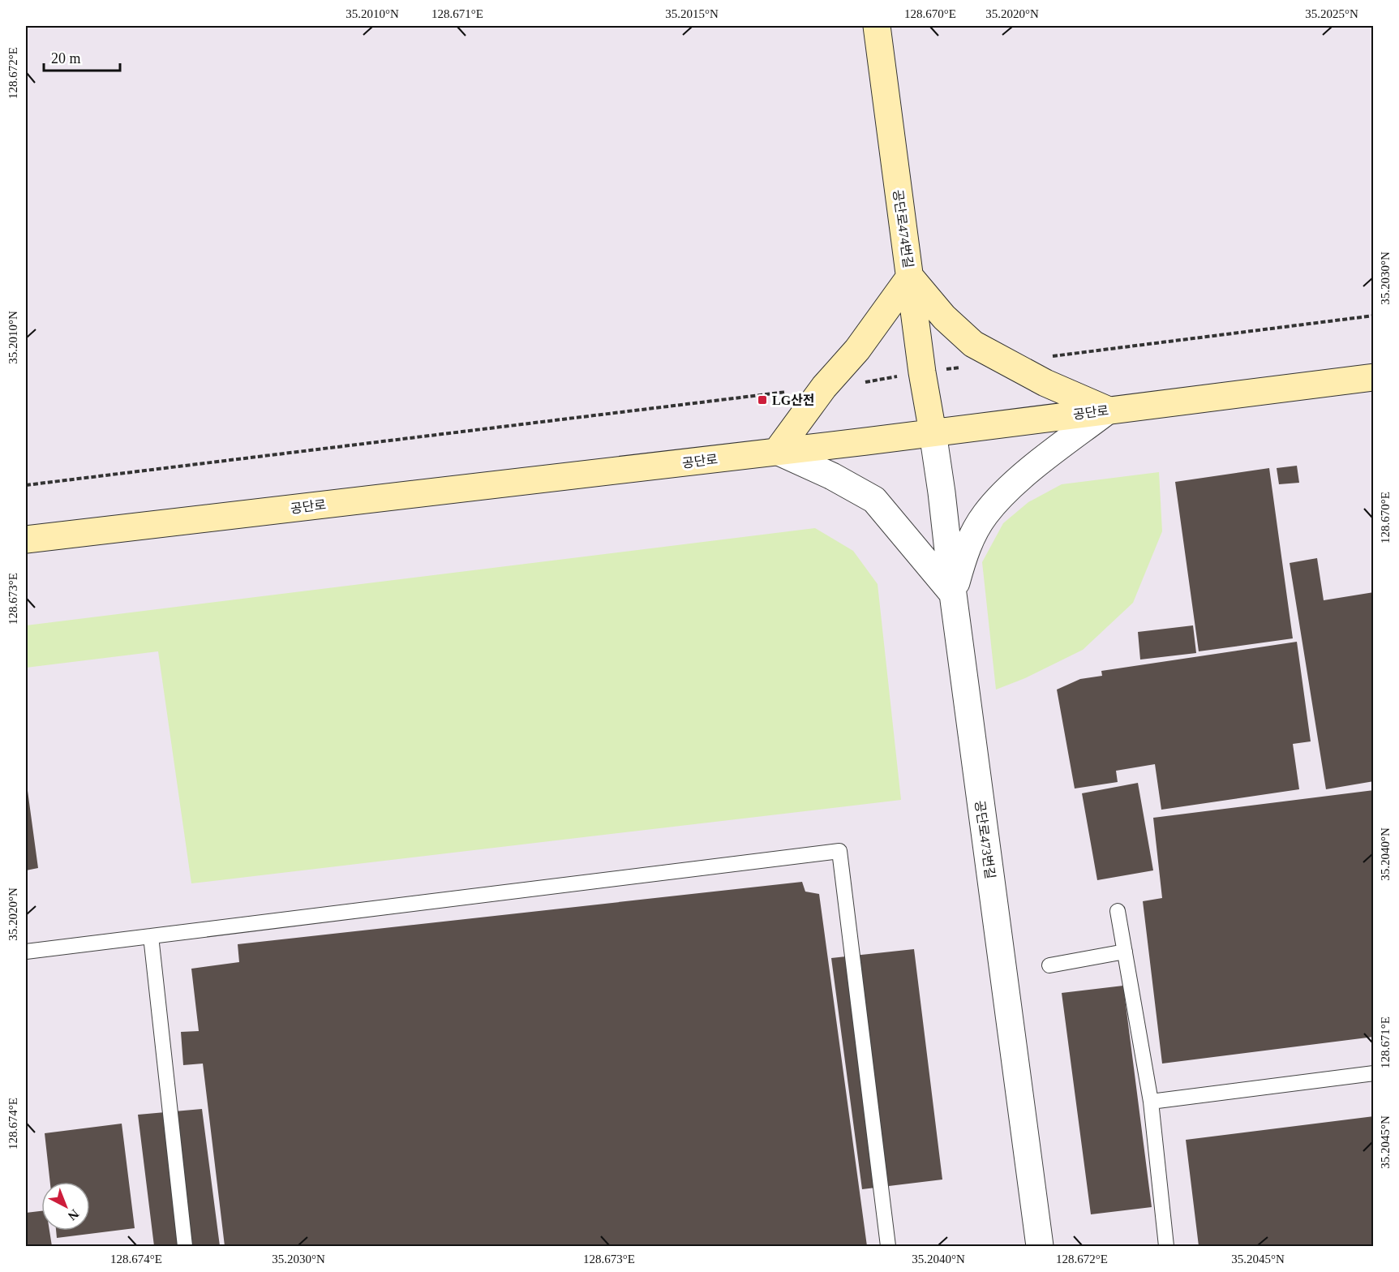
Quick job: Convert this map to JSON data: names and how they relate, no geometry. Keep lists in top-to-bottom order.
{
  "streets": {
    "main road": ["공단로474번길", "공단로"],
    "street": ["공단로473번길"]
  },
  "crossings": [
    ["공단로474번길", "공단로"],
    ["공단로474번길", "공단로473번길"],
    ["공단로", "공단로473번길"]
  ],
  "places": {
    "transit": ["LG산전"]
  },
  "scale_bar": "20 m",
  "north": "bottom right",
  "coordinates": [
    "35.2010°N",
    "128.671°E",
    "35.2015°N",
    "128.670°E",
    "35.2020°N",
    "35.2025°N",
    "128.672°E",
    "35.2030°N",
    "128.673°E",
    "35.2040°N",
    "128.674°E",
    "35.2045°N"
  ]
}
